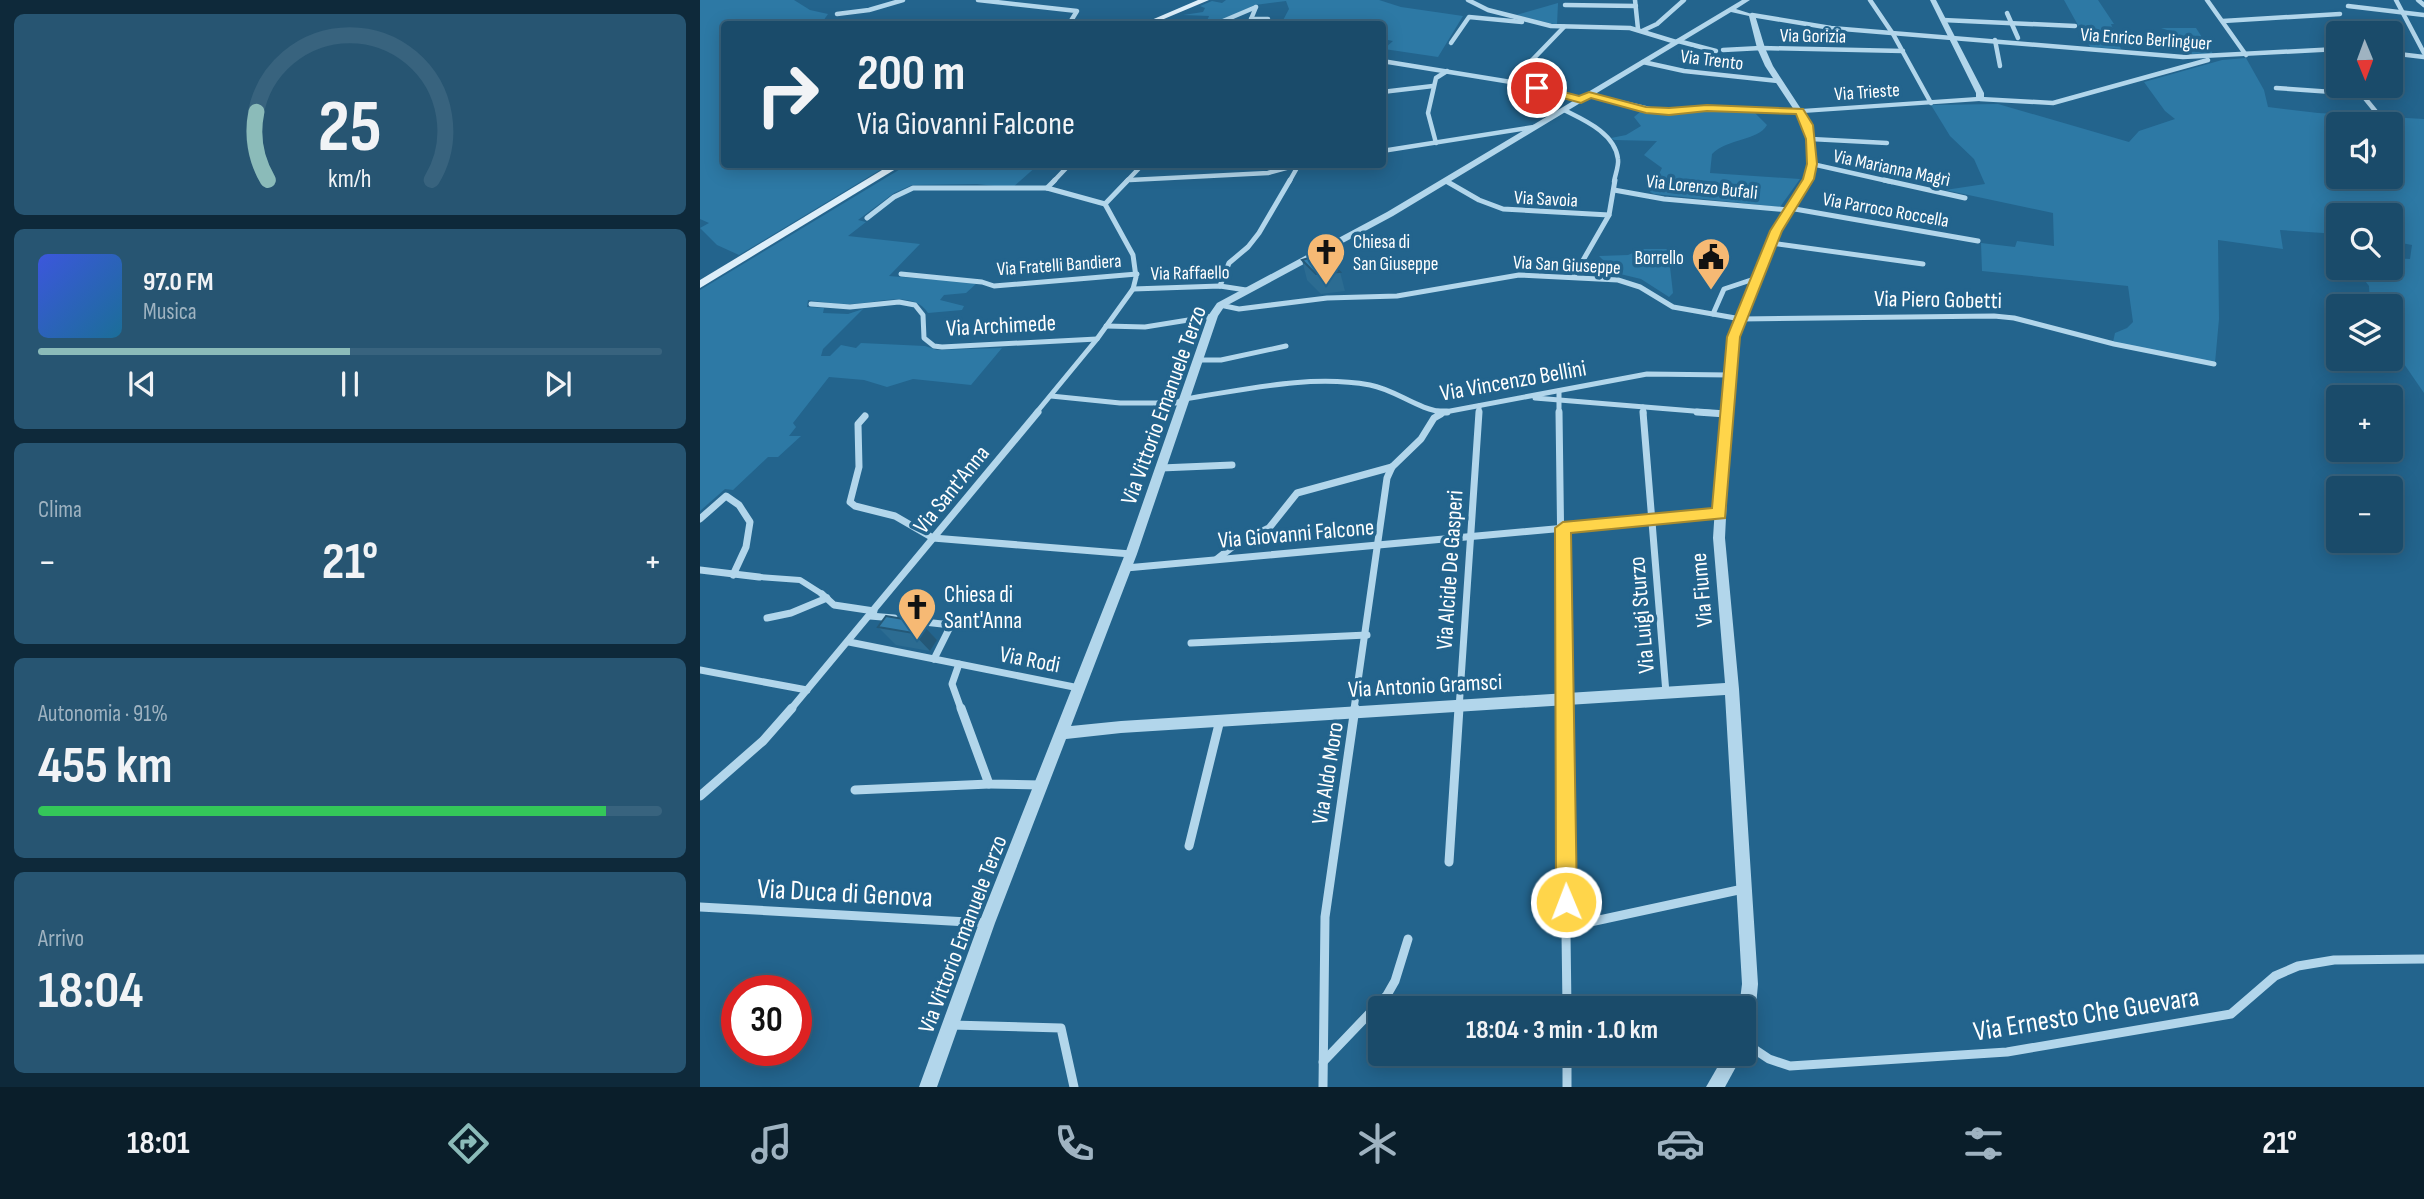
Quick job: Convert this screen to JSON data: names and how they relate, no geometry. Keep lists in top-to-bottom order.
{
  "streets": {
    "street": [
      "Via Gorizia",
      "Via Enrico Berlinguer",
      "Via Trento",
      "Via Trieste",
      "Via Marianna Magrì",
      "Via Lorenzo Bufali",
      "Via Savoia",
      "Via Parroco Roccella",
      "Via Fratelli Bandiera",
      "Via San Giuseppe",
      "Via Raffaello",
      "Via Piero Gobetti",
      "Via Archimede",
      "Via Vincenzo Bellini",
      "Via Vittorio Emanuele Terzo",
      "Via Sant'Anna",
      "Via Giovanni Falcone",
      "Via Alcide De Gasperi",
      "Via Fiume",
      "Via Luigi Sturzo",
      "Via Rodi",
      "Via Antonio Gramsci",
      "Via Aldo Moro",
      "Via Duca di Genova",
      "Via Ernesto Che Guevara"
    ]
  },
  "crossings": [
    ["Via Gorizia", "Via Fiume"],
    ["Via Enrico Berlinguer", "Via Fiume"],
    ["Via Trento", "Via Vittorio Emanuele Terzo"],
    ["Via Trento", "Via Fiume"],
    ["Via Trieste", "Via Vittorio Emanuele Terzo"],
    ["Via Trieste", "Via Fiume"],
    ["Via Marianna Magrì", "Via Fiume"],
    ["Via Lorenzo Bufali", "Via Parroco Roccella"],
    ["Via Lorenzo Bufali", "Via Fiume"],
    ["Via Savoia", "Via Vittorio Emanuele Terzo"],
    ["Via Parroco Roccella", "Via Fiume"],
    ["Via Fratelli Bandiera", "Via Sant'Anna"],
    ["Via San Giuseppe", "Via Piero Gobetti"],
    ["Via San Giuseppe", "Via Vittorio Emanuele Terzo"],
    ["Via San Giuseppe", "Via Sant'Anna"],
    ["Via San Giuseppe", "Via Fiume"],
    ["Via Raffaello", "Via Vittorio Emanuele Terzo"],
    ["Via Raffaello", "Via Sant'Anna"],
    ["Via Piero Gobetti", "Via Fiume"],
    ["Via Archimede", "Via Sant'Anna"],
    ["Via Vincenzo Bellini", "Via Vittorio Emanuele Terzo"],
    ["Via Vincenzo Bellini", "Via Sant'Anna"],
    ["Via Vincenzo Bellini", "Via Alcide De Gasperi"],
    ["Via Vincenzo Bellini", "Via Fiume"],
    ["Via Vittorio Emanuele Terzo", "Via Giovanni Falcone"],
    ["Via Vittorio Emanuele Terzo", "Via Rodi"],
    ["Via Vittorio Emanuele Terzo", "Via Antonio Gramsci"],
    ["Via Vittorio Emanuele Terzo", "Via Duca di Genova"],
    ["Via Sant'Anna", "Via Rodi"],
    ["Via Giovanni Falcone", "Via Alcide De Gasperi"],
    ["Via Giovanni Falcone", "Via Aldo Moro"],
    ["Via Alcide De Gasperi", "Via Antonio Gramsci"],
    ["Via Fiume", "Via Antonio Gramsci"],
    ["Via Luigi Sturzo", "Via Antonio Gramsci"],
    ["Via Antonio Gramsci", "Via Aldo Moro"]
  ],
  "places": {
    "church": ["Chiesa di San Giuseppe", "Chiesa di Sant'Anna"],
    "public building": ["Borrello"]
  },
  "north": "bottom",
  "page": {
    "map_buttons": ["+", "−"],
    "turn": ["200 m", "Via Giovanni Falcone"],
    "song": ["97.0 FM", "Musica"],
    "tile": [
      "Clima",
      ["Autonomia · 91%", "455 km"],
      ["Arrivo", "18:04"]
    ],
    "heat": ["−", "21°", "+"],
    "limit": "30",
    "trip": "18:04 · 3 min · 1.0 km",
    "tabs": ["18:01", "21°"],
    "gauge": ["25", "km/h"]
  }
}
